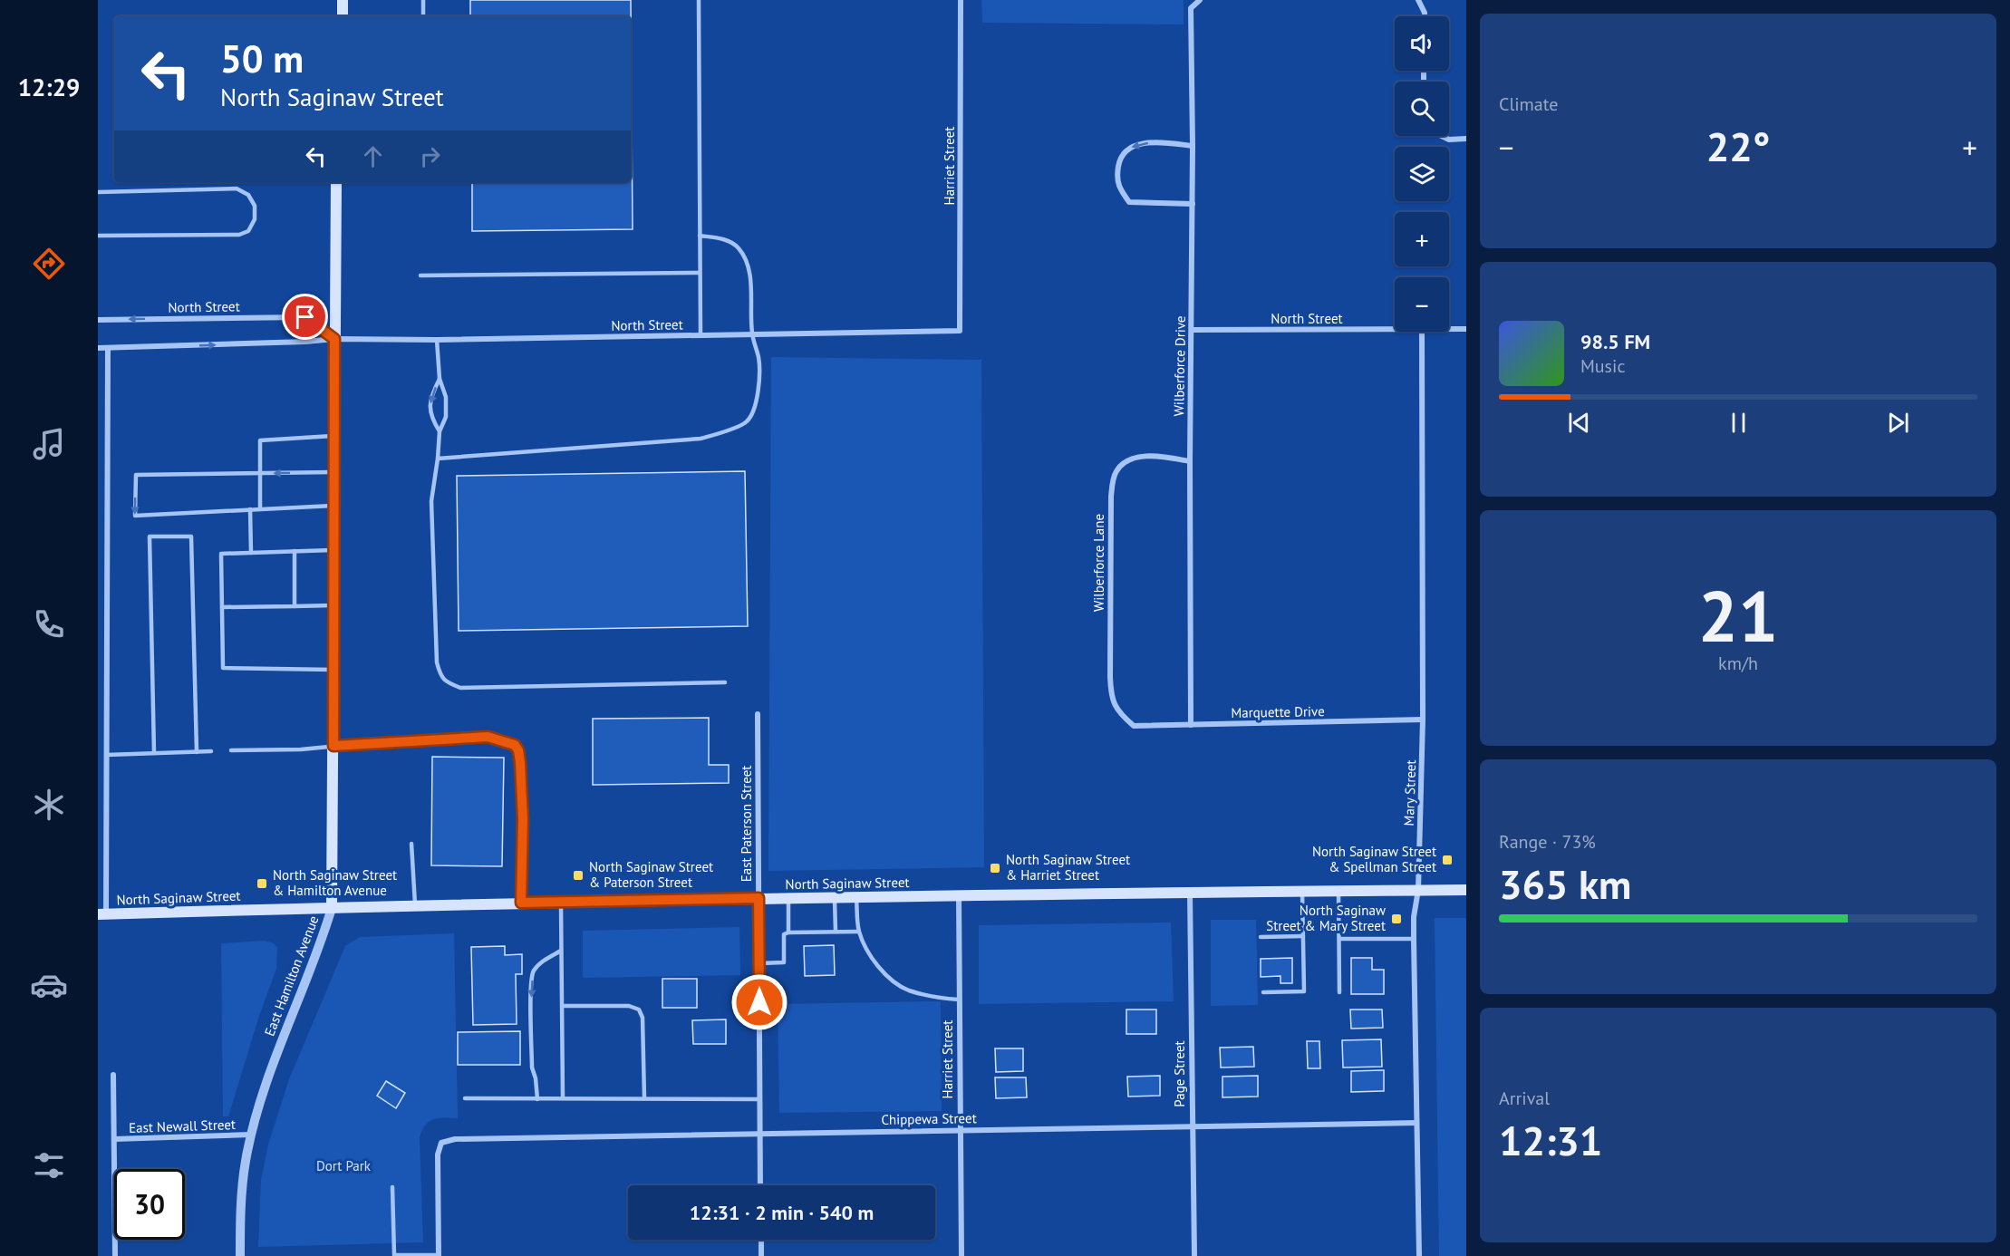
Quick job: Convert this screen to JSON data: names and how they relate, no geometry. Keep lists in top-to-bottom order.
{
  "streets": {
    "main road": ["North Saginaw Street", "East Hamilton Avenue"],
    "street": [
      "Harriet Street",
      "North Street",
      "Wilberforce Drive",
      "Wilberforce Lane",
      "Marquette Drive",
      "Mary Street",
      "East Paterson Street",
      "Page Street",
      "Chippewa Street",
      "East Newall Street"
    ]
  },
  "crossings": [
    ["Harriet Street", "North Street"],
    ["Harriet Street", "North Saginaw Street"],
    ["Harriet Street", "Chippewa Street"],
    ["North Street", "Wilberforce Drive"],
    ["North Street", "East Hamilton Avenue"],
    ["Wilberforce Drive", "Wilberforce Lane"],
    ["Wilberforce Drive", "Marquette Drive"],
    ["Wilberforce Lane", "Marquette Drive"],
    ["Marquette Drive", "Mary Street"],
    ["Mary Street", "North Saginaw Street"],
    ["Mary Street", "Chippewa Street"],
    ["East Paterson Street", "North Saginaw Street"],
    ["East Paterson Street", "Chippewa Street"],
    ["North Saginaw Street", "East Hamilton Avenue"],
    ["North Saginaw Street", "Page Street"],
    ["East Hamilton Avenue", "East Newall Street"],
    ["Page Street", "Chippewa Street"]
  ],
  "parks": ["Dort Park"],
  "places": {
    "transit": [
      "North Saginaw Street & Spellman Street",
      "North Saginaw Street & Harriet Street",
      "North Saginaw Street & Paterson Street",
      "North Saginaw Street & Hamilton Avenue",
      "North Saginaw Street & Mary Street"
    ]
  },
  "page": {
    "tabs": "12:29",
    "tile": [
      "Climate",
      ["21", "km/h"],
      ["Range · 73%", "365 km"],
      ["Arrival", "12:31"]
    ],
    "map_buttons": ["+", "−"],
    "turn": ["50 m", "North Saginaw Street"],
    "heat": ["−", "22°", "+"],
    "song": ["98.5 FM", "Music"],
    "limit": "30",
    "trip": "12:31 · 2 min · 540 m"
  }
}
